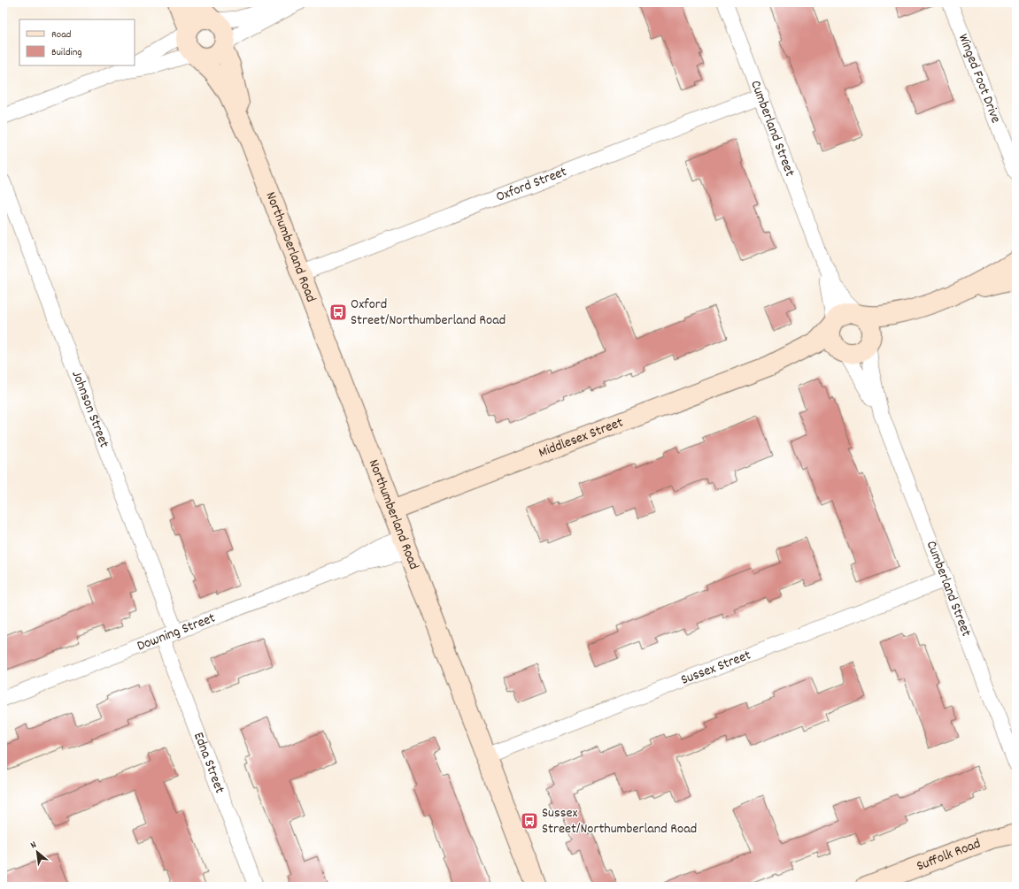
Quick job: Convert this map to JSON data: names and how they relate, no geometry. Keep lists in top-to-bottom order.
{
  "streets": {
    "street": [
      "Winged Foot Drive",
      "Cumberland Street",
      "Oxford Street",
      "Northumberland Road",
      "Johnson Street",
      "Middlesex Street",
      "Downing Street",
      "Sussex Street",
      "Edna Street",
      "Suffolk Road"
    ]
  },
  "crossings": [
    ["Cumberland Street", "Oxford Street"],
    ["Cumberland Street", "Middlesex Street"],
    ["Cumberland Street", "Sussex Street"],
    ["Oxford Street", "Northumberland Road"],
    ["Northumberland Road", "Middlesex Street"],
    ["Northumberland Road", "Downing Street"],
    ["Northumberland Road", "Sussex Street"],
    ["Johnson Street", "Downing Street"],
    ["Downing Street", "Edna Street"]
  ],
  "places": {
    "bus stop": ["Oxford Street/Northumberland Road", "Sussex Street/Northumberland Road"]
  },
  "legend": ["Road", "Building"],
  "north": "top left"
}
